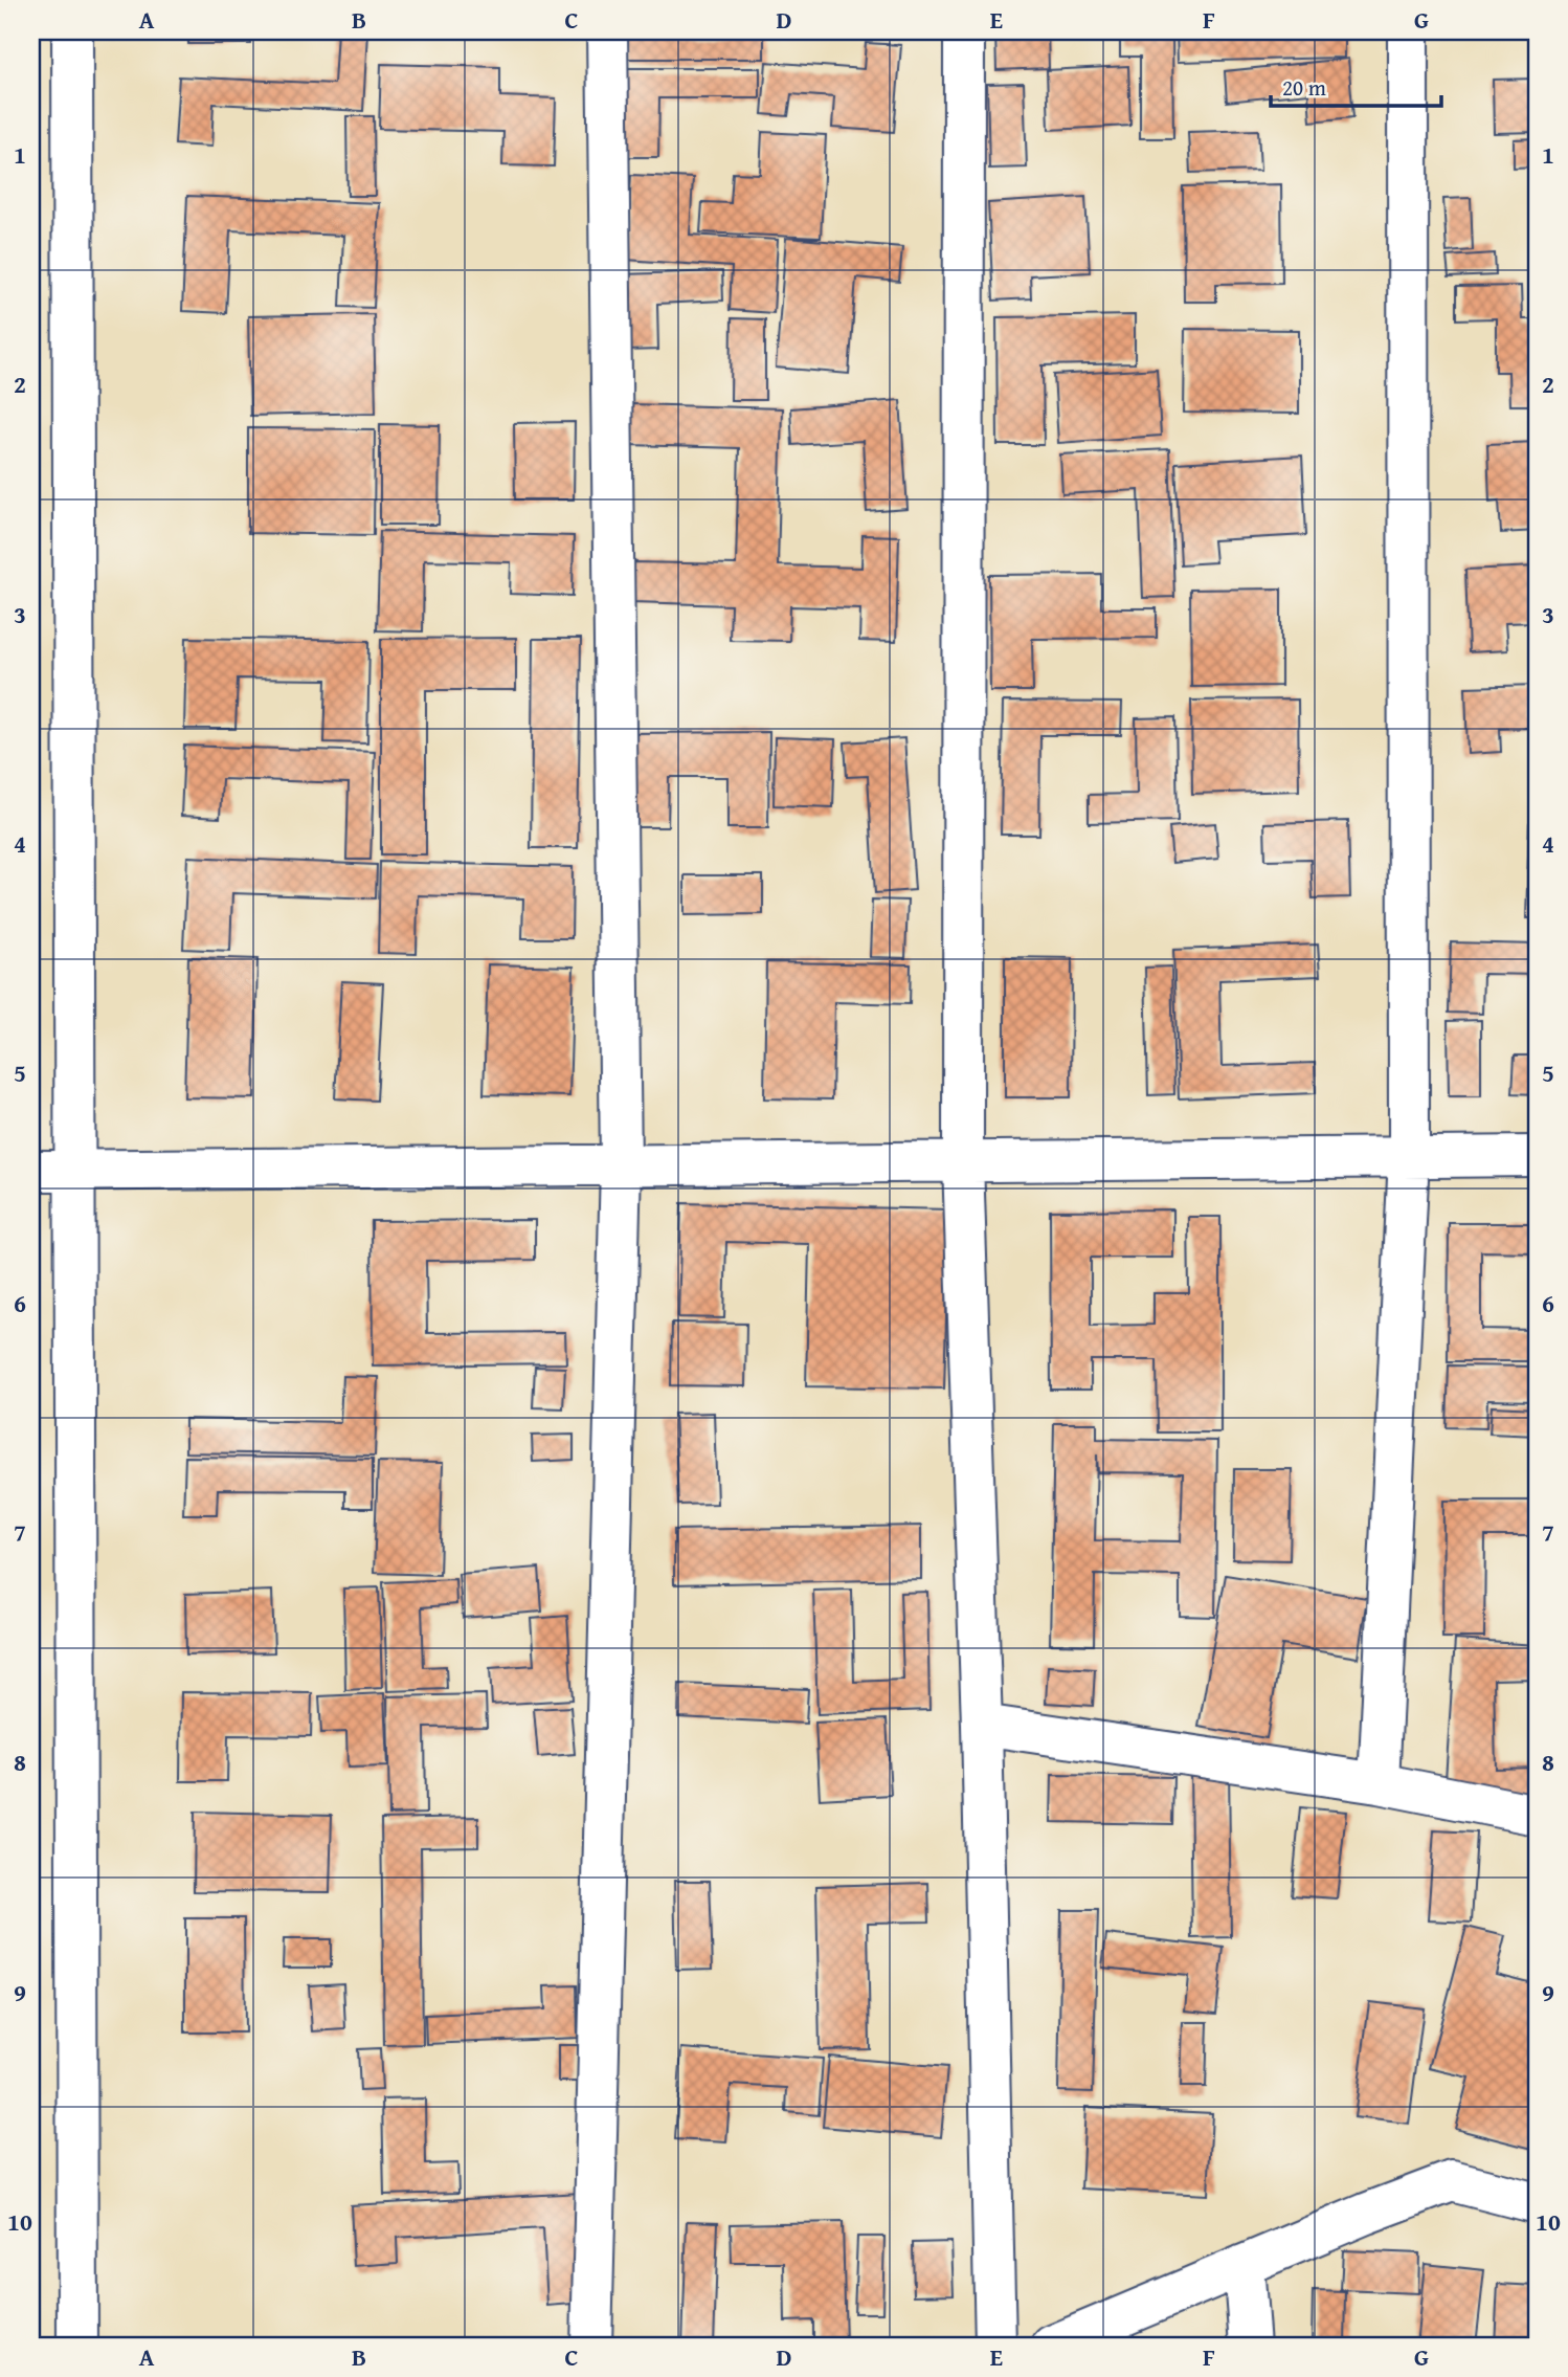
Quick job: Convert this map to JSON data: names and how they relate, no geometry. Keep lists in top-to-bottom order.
{
  "scale_bar": "20 m",
  "grid": {
    "columns": [
      "A",
      "B",
      "C",
      "D",
      "E",
      "F",
      "G"
    ],
    "rows": [
      "1",
      "2",
      "3",
      "4",
      "5",
      "6",
      "7",
      "8",
      "9",
      "10"
    ]
  }
}
